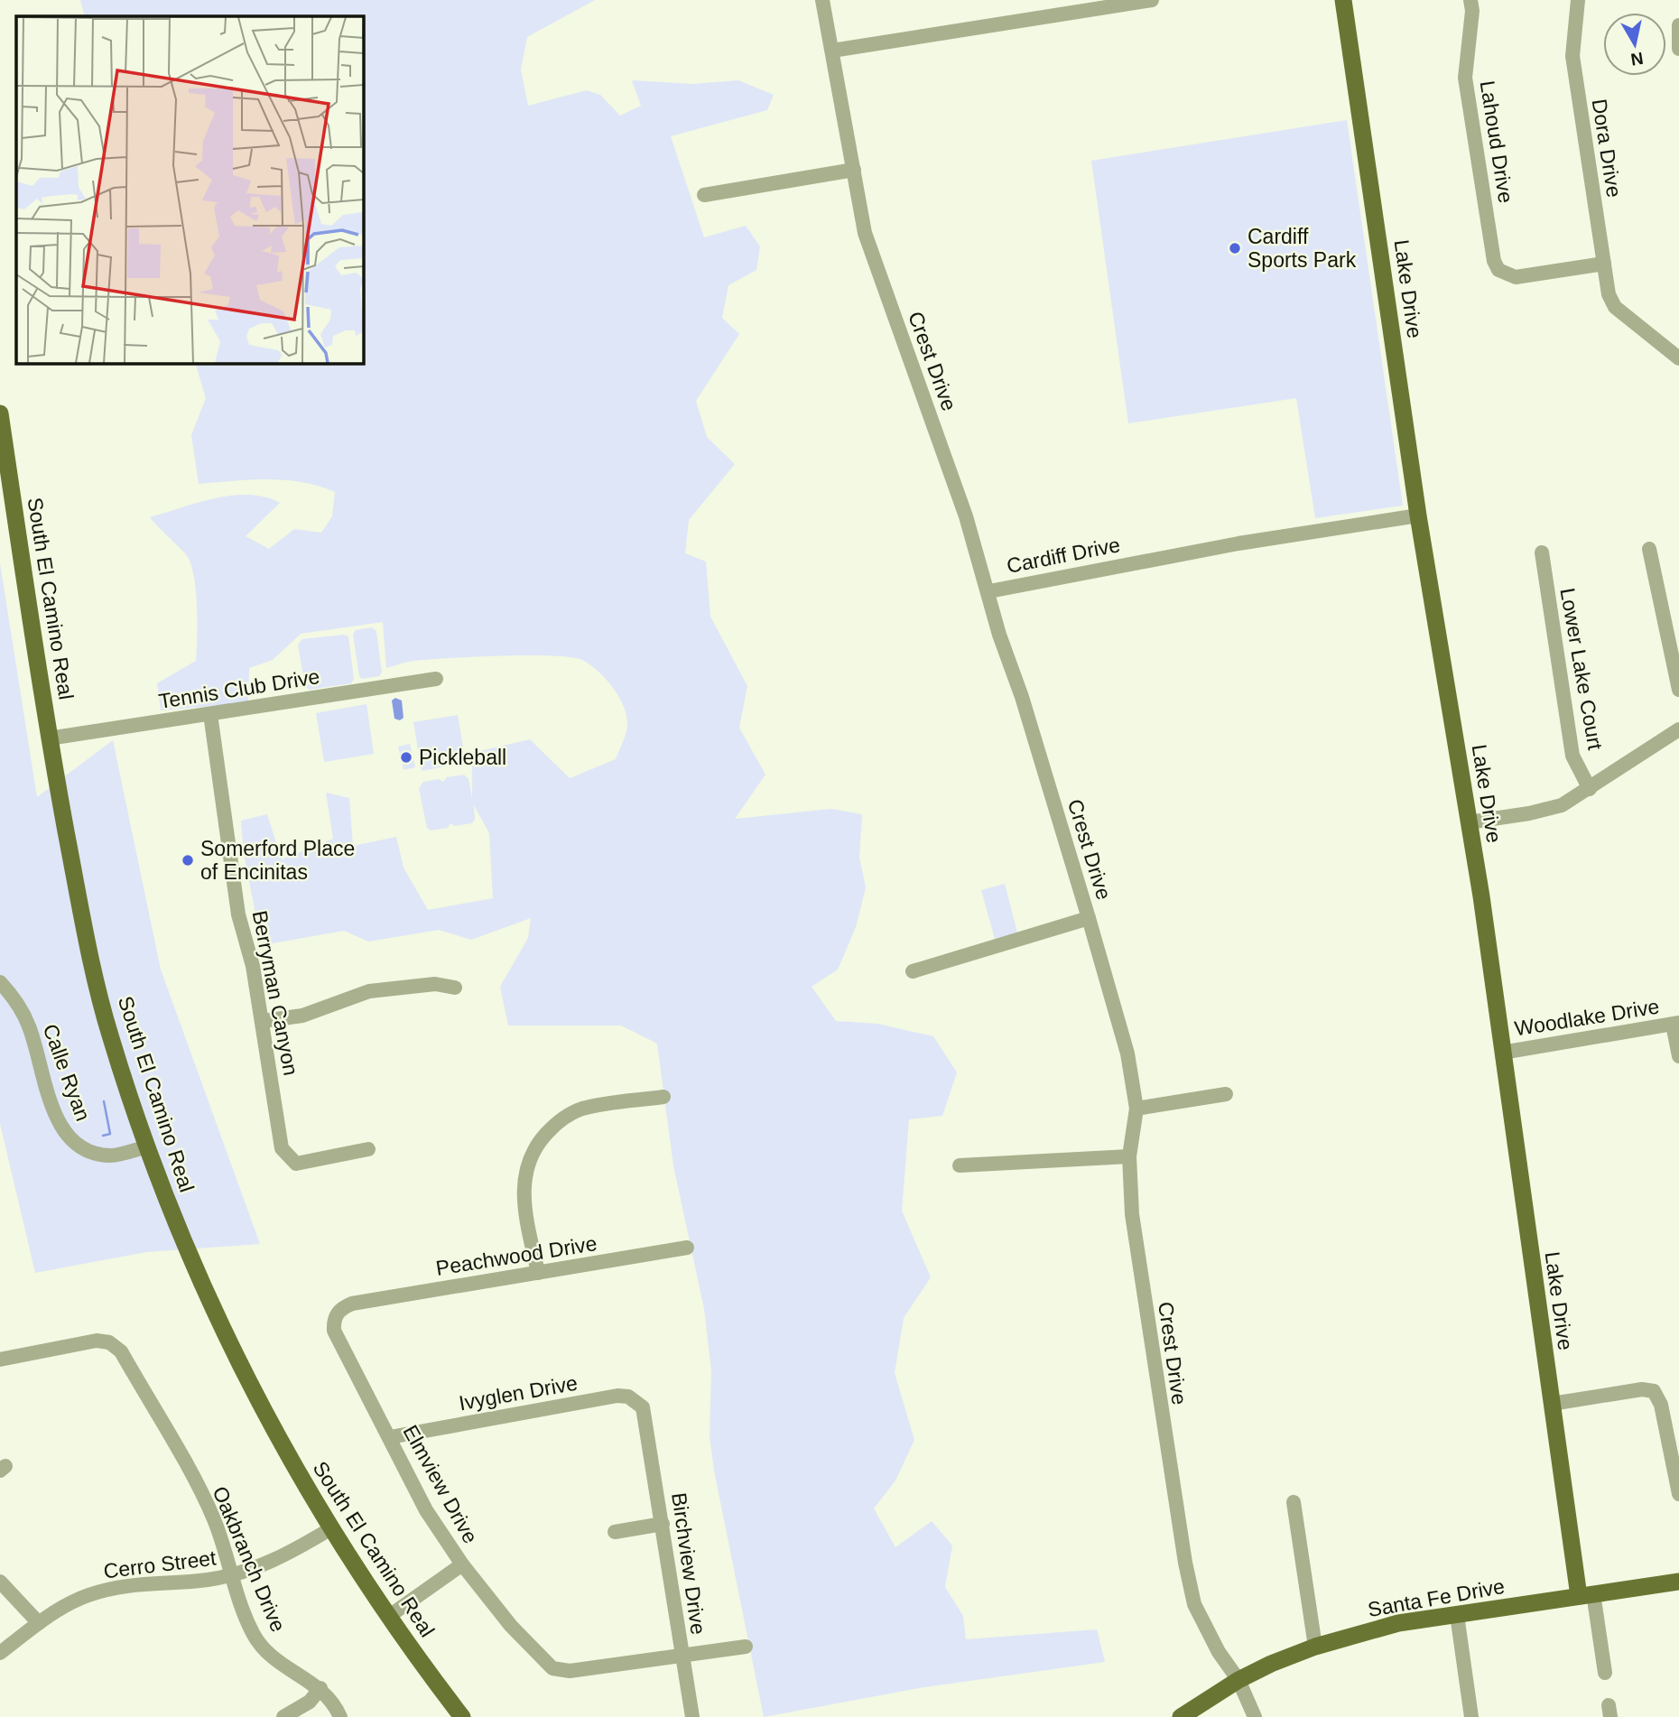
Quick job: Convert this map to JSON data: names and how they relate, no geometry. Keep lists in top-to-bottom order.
{
  "streets": {
    "main road": ["Lake Drive", "South El Camino Real", "Santa Fe Drive"],
    "street": [
      "Lahoud Drive",
      "Dora Drive",
      "Crest Drive",
      "Cardiff Drive",
      "Lower Lake Court",
      "Tennis Club Drive",
      "Berryman Canyon",
      "Woodlake Drive",
      "Calle Ryan",
      "Peachwood Drive",
      "Ivyglen Drive",
      "Elmview Drive",
      "Oakbranch Drive",
      "Birchview Drive",
      "Cerro Street"
    ]
  },
  "crossings": [
    ["Lahoud Drive", "Dora Drive"],
    ["Lake Drive", "Cardiff Drive"],
    ["Lake Drive", "Woodlake Drive"],
    ["Lake Drive", "Santa Fe Drive"],
    ["Crest Drive", "Cardiff Drive"],
    ["Crest Drive", "Santa Fe Drive"],
    ["South El Camino Real", "Tennis Club Drive"],
    ["South El Camino Real", "Calle Ryan"],
    ["South El Camino Real", "Cerro Street"],
    ["Tennis Club Drive", "Berryman Canyon"],
    ["Peachwood Drive", "Elmview Drive"],
    ["Ivyglen Drive", "Elmview Drive"],
    ["Ivyglen Drive", "Birchview Drive"],
    ["Elmview Drive", "Birchview Drive"],
    ["Oakbranch Drive", "Cerro Street"]
  ],
  "places": ["Cardiff Sports Park", "Pickleball", "Somerford Place of Encinitas"],
  "north": "bottom"
}
